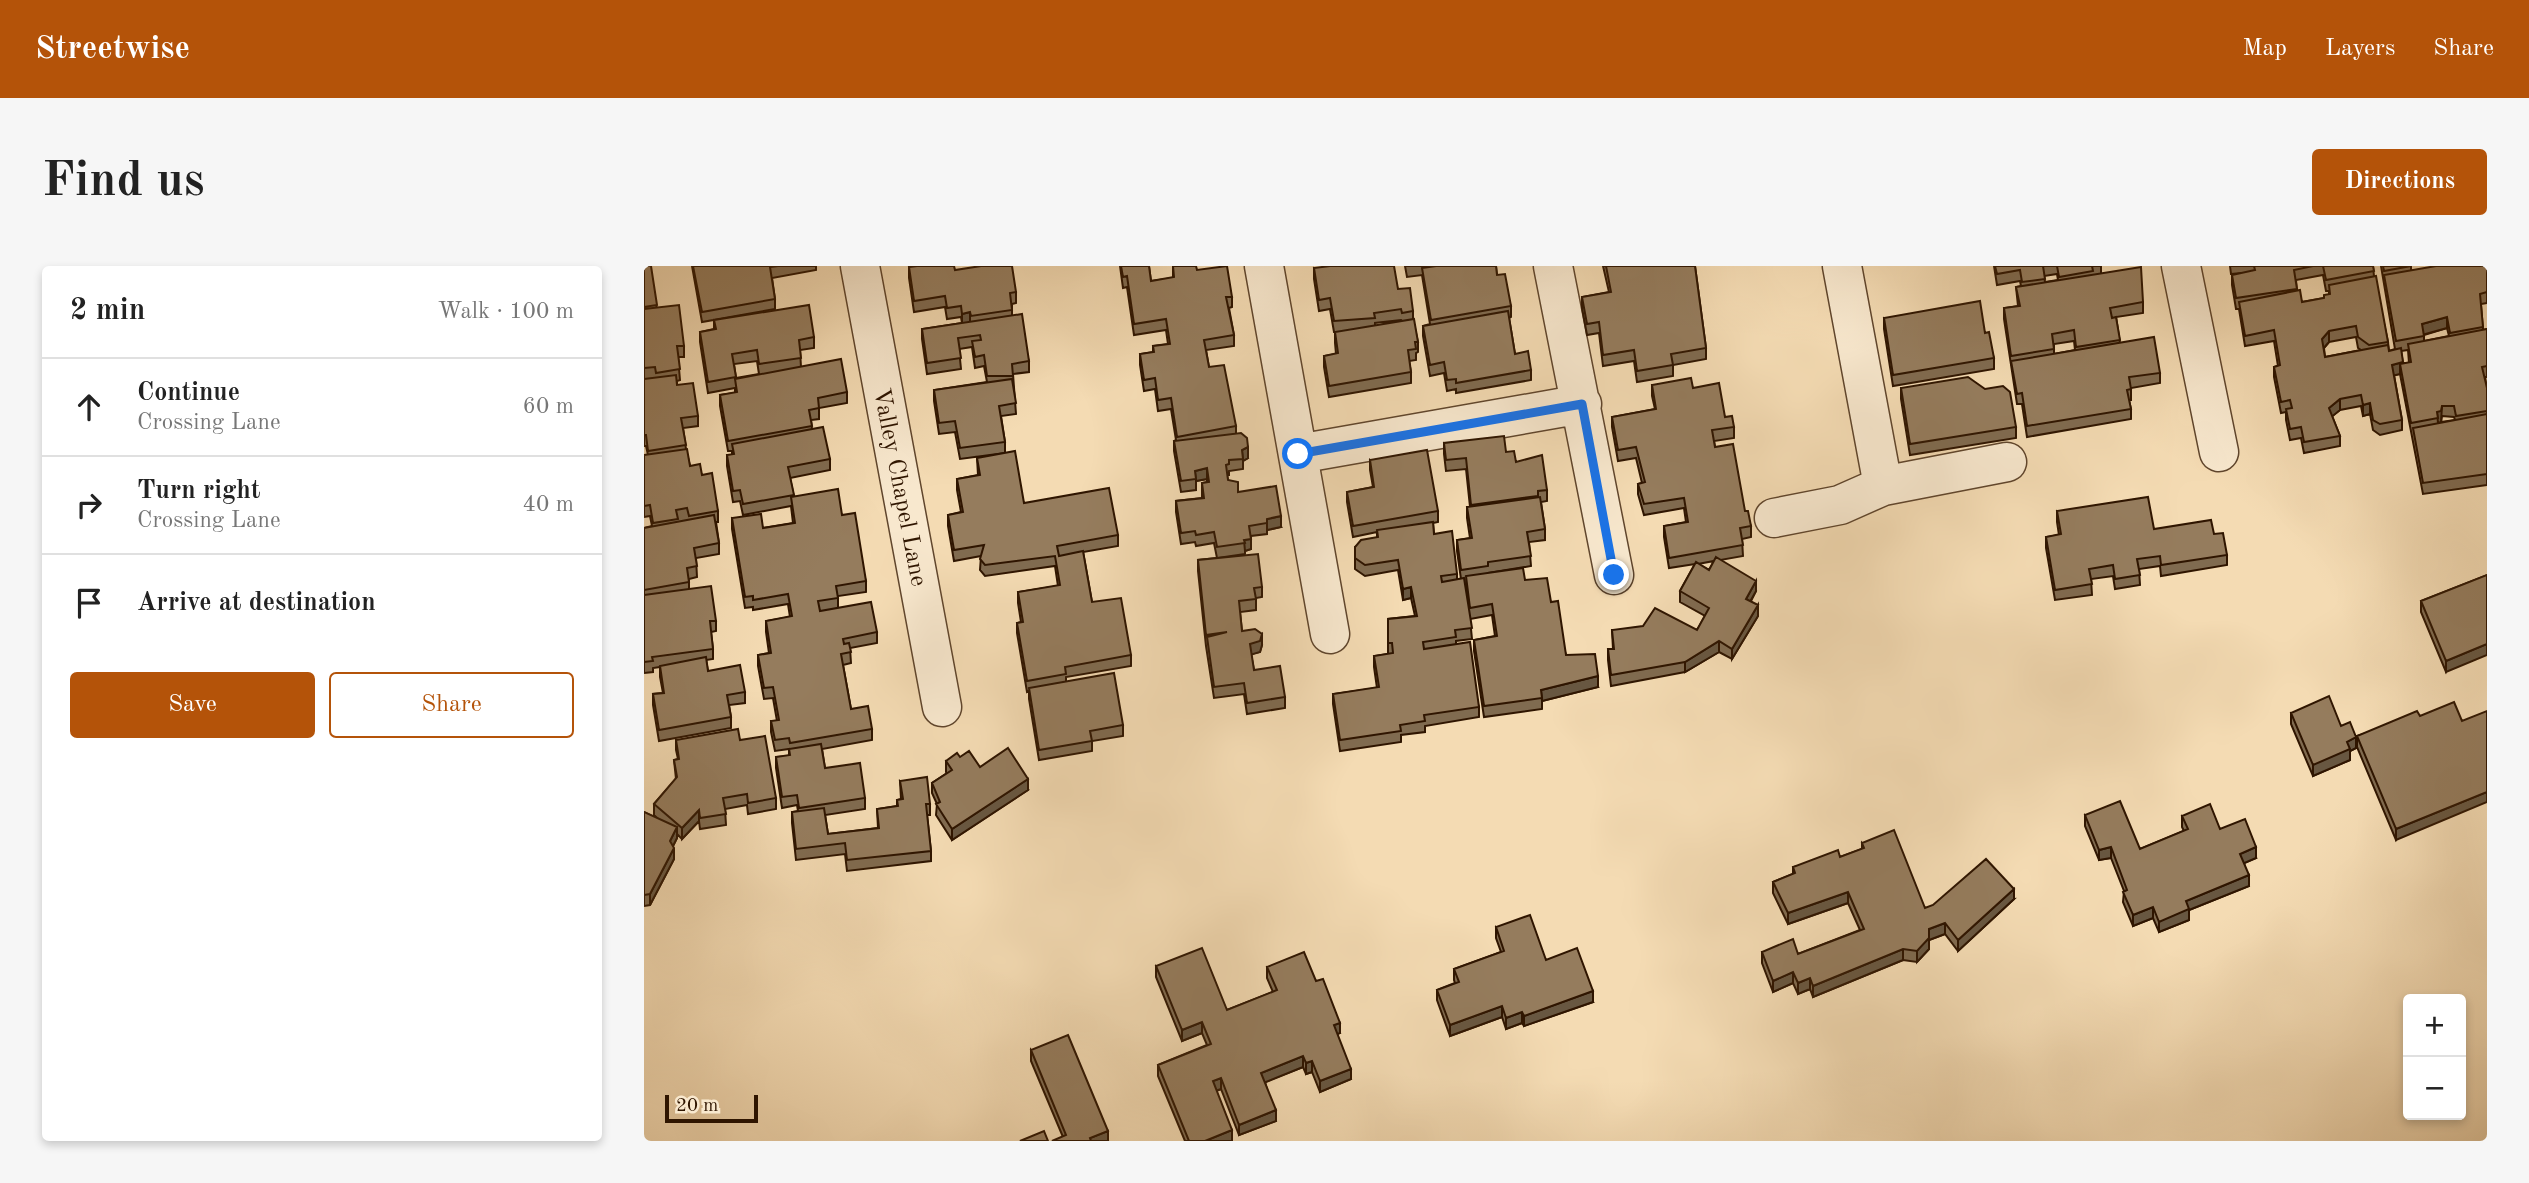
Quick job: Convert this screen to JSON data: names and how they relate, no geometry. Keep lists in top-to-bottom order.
{
  "streets": {
    "street": ["Valley Chapel Lane"]
  },
  "scale_bar": "20 m",
  "page": {
    "header": "Streetwise",
    "nav": ["Map", "Layers", "Share"],
    "buttons": [
      "Directions",
      ["Save", "Share"]
    ],
    "title": "Find us",
    "heading": ["2 min", "Walk · 100 m"],
    "list": [
      ["Continue", "Crossing Lane", "60 m"],
      ["Turn right", "Crossing Lane", "40 m"],
      "Arrive at destination"
    ],
    "map_buttons": ["+", "−"],
    "scale": "20 m"
  }
}
